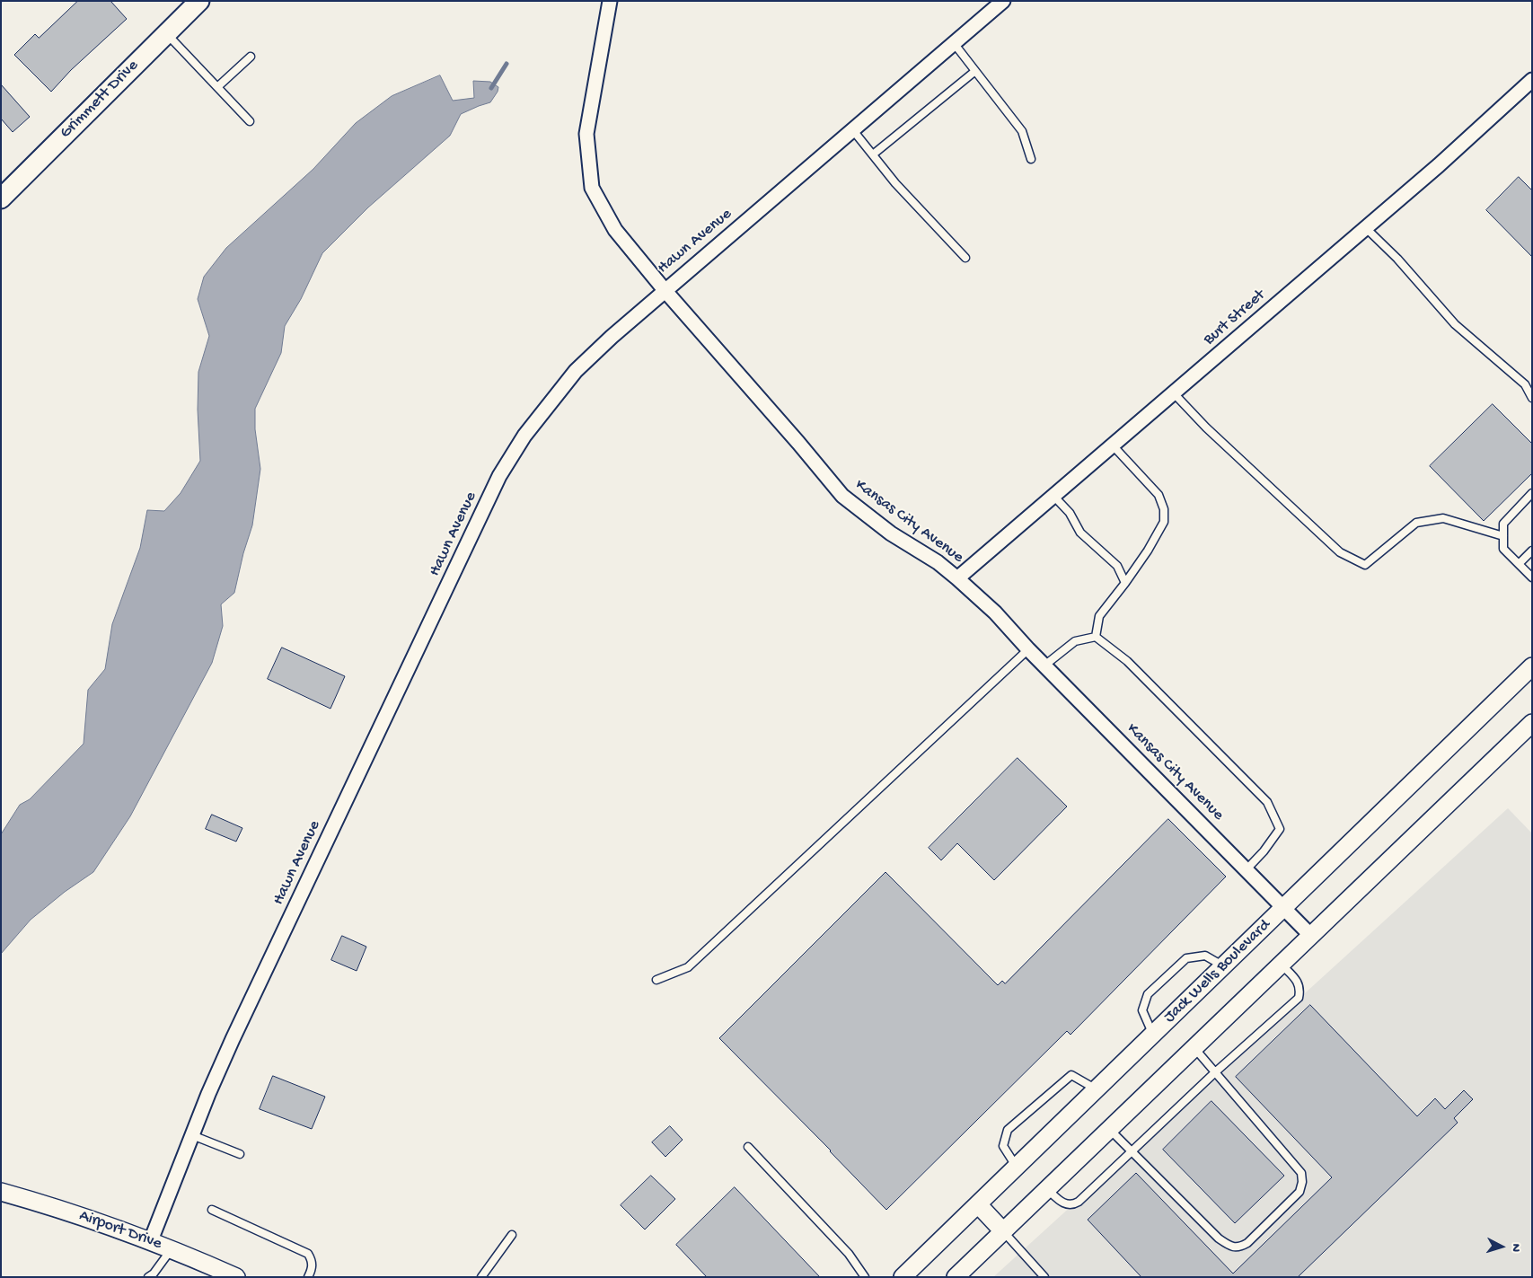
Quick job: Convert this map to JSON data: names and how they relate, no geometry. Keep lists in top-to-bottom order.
{
  "streets": {
    "main road": ["Grimmett Drive"],
    "street": [
      "Hawn Avenue",
      "Burt Street",
      "Kansas City Avenue",
      "Jack Wells Boulevard",
      "Airport Drive"
    ]
  },
  "crossings": [
    ["Hawn Avenue", "Kansas City Avenue"],
    ["Hawn Avenue", "Airport Drive"],
    ["Burt Street", "Kansas City Avenue"],
    ["Kansas City Avenue", "Jack Wells Boulevard"]
  ],
  "north": "right"
}
